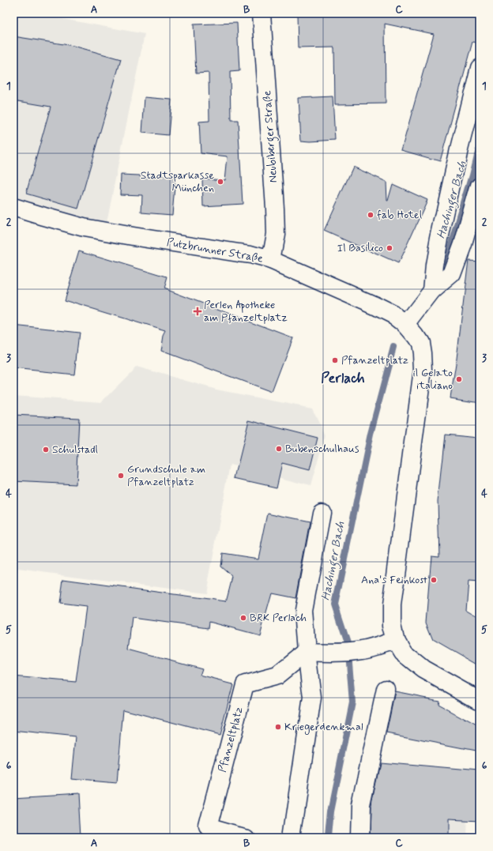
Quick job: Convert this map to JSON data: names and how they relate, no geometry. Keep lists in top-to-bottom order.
{
  "streets": {
    "street": ["Neubiberger Straße", "Putzbrunner Straße", "Pfanzeltplatz"]
  },
  "crossings": [
    ["Neubiberger Straße", "Putzbrunner Straße"]
  ],
  "districts": ["Perlach"],
  "water": ["Hachinger Bach"],
  "places": {
    "other": [
      "Stadtsparkasse München",
      "fab Hotel",
      "Il Basilico",
      "Pfanzeltplatz",
      "il Gelato italiano",
      "Bubenschulhaus",
      "Schulstadl",
      "Grundschule am Pfanzeltplatz",
      "Ana's Feinkost",
      "BRK Perlach",
      "Kriegerdenkmal"
    ],
    "health": ["Perlen Apotheke am Pfanzeltplatz"]
  },
  "grid": {
    "columns": ["A", "B", "C"],
    "rows": [
      "1",
      "2",
      "3",
      "4",
      "5",
      "6"
    ]
  }
}
